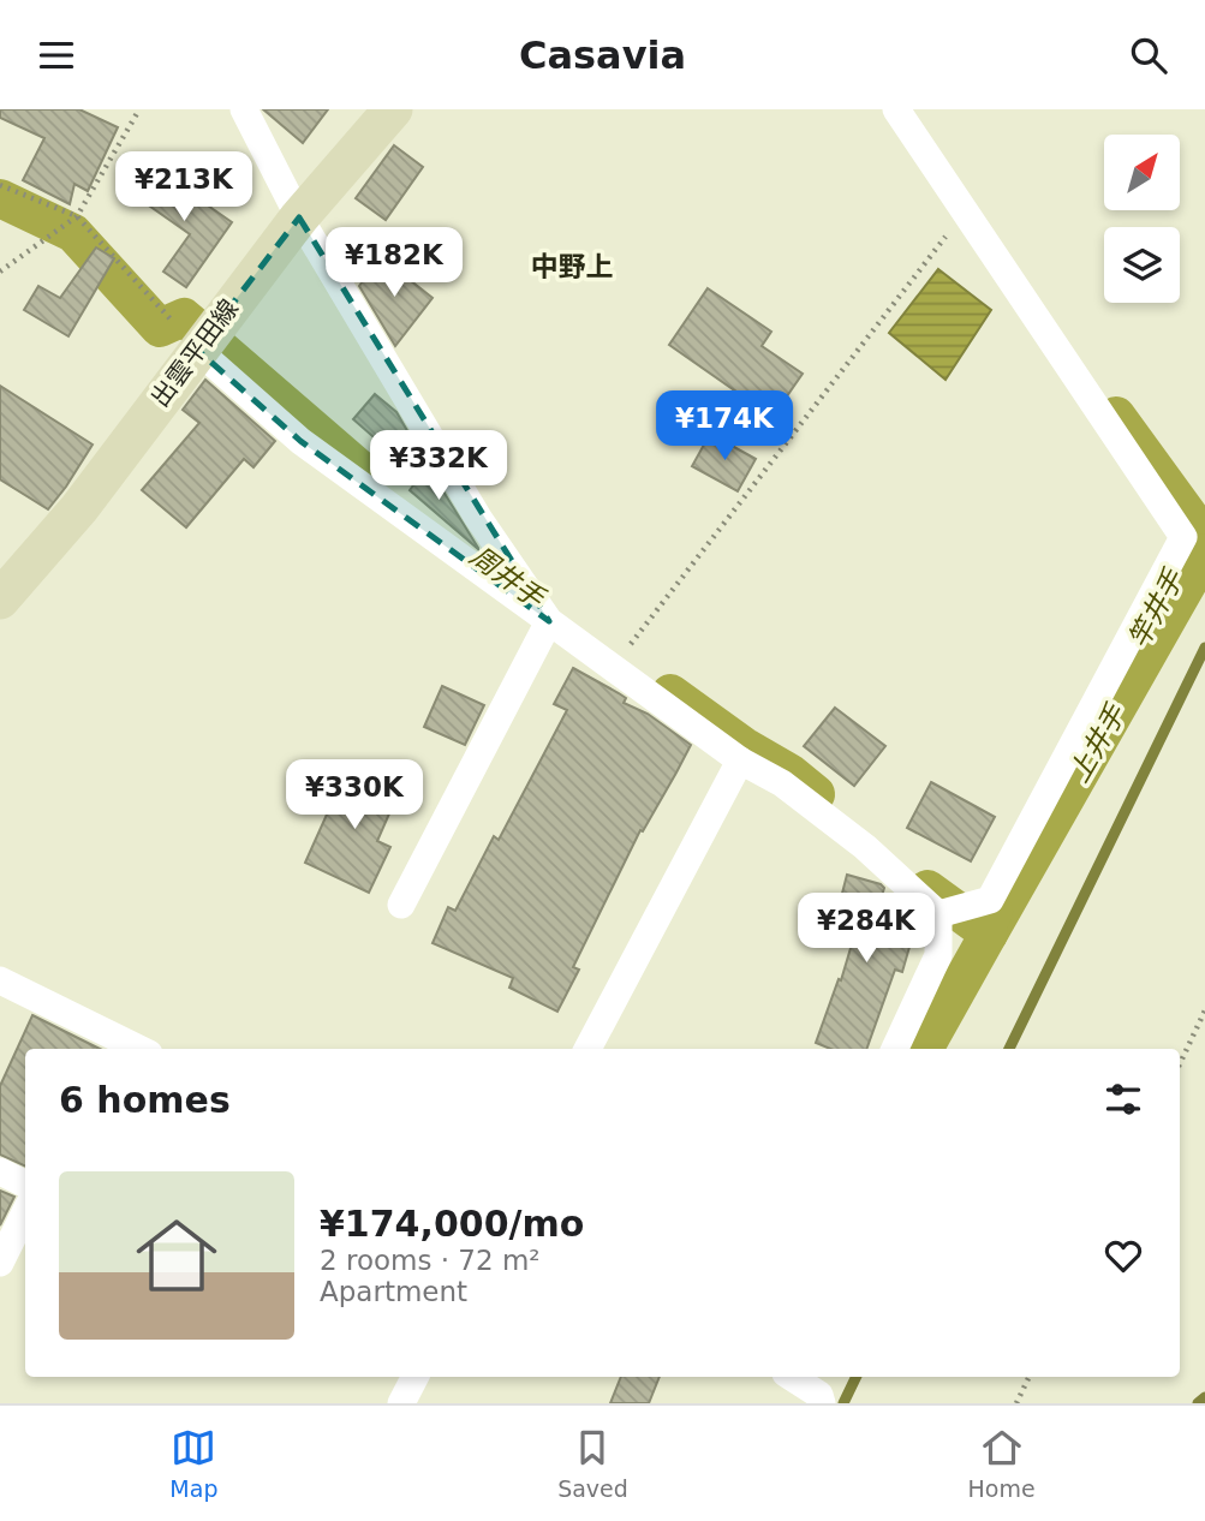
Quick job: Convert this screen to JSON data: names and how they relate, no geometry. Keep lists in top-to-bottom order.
{
  "streets": {
    "main road": ["出雲平田線"]
  },
  "districts": ["中野上"],
  "water": ["周井手", "竿井手", "上井手"],
  "north": "top right",
  "page": {
    "header": "Casavia",
    "price": [
      "¥213K",
      "¥182K",
      "¥174K",
      "¥332K",
      "¥330K",
      "¥284K"
    ],
    "heading": "6 homes",
    "list": [
      {
        "name": "¥174,000/mo",
        "note": "2 rooms · 72 m² · Apartment"
      }
    ],
    "tabs": ["Map", "Saved", "Home"]
  }
}
